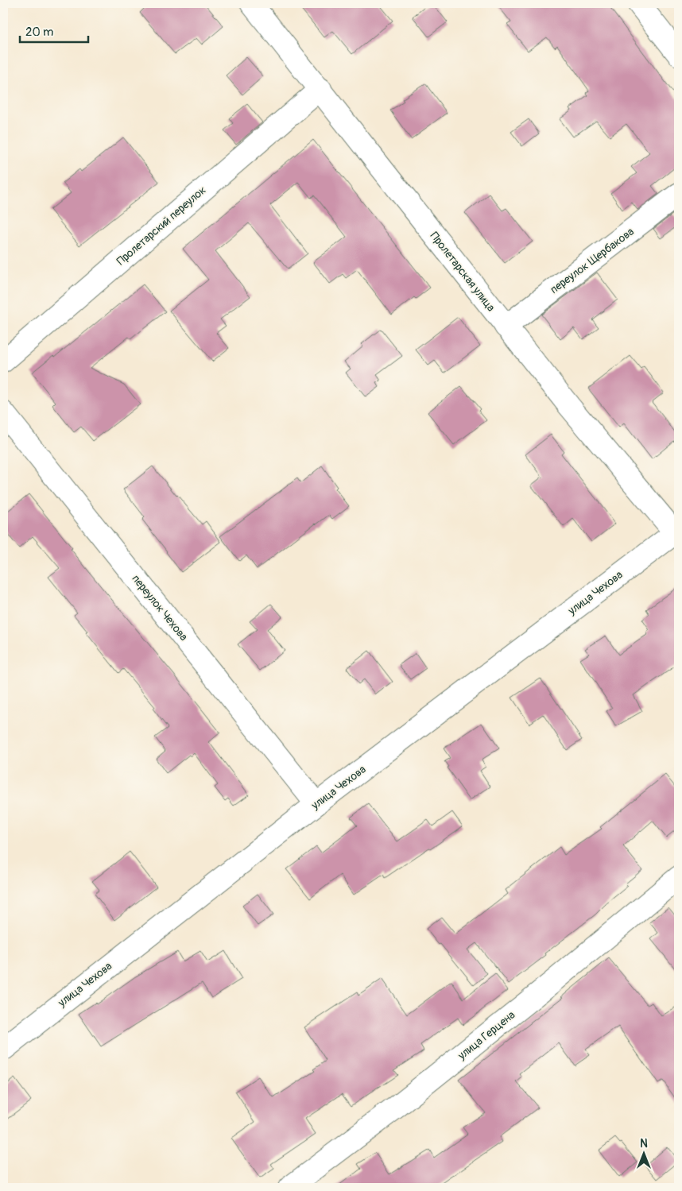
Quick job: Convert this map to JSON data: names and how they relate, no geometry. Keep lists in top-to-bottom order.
{
  "streets": {
    "street": [
      "Пролетарский переулок",
      "переулок Щербакова",
      "Пролетарская улица",
      "улица Чехова",
      "переулок Чехова",
      "улица Герцена"
    ]
  },
  "crossings": [
    ["Пролетарский переулок", "Пролетарская улица"],
    ["переулок Щербакова", "Пролетарская улица"],
    ["Пролетарская улица", "улица Чехова"],
    ["улица Чехова", "переулок Чехова"]
  ],
  "scale_bar": "20 m",
  "north": "top"
}
